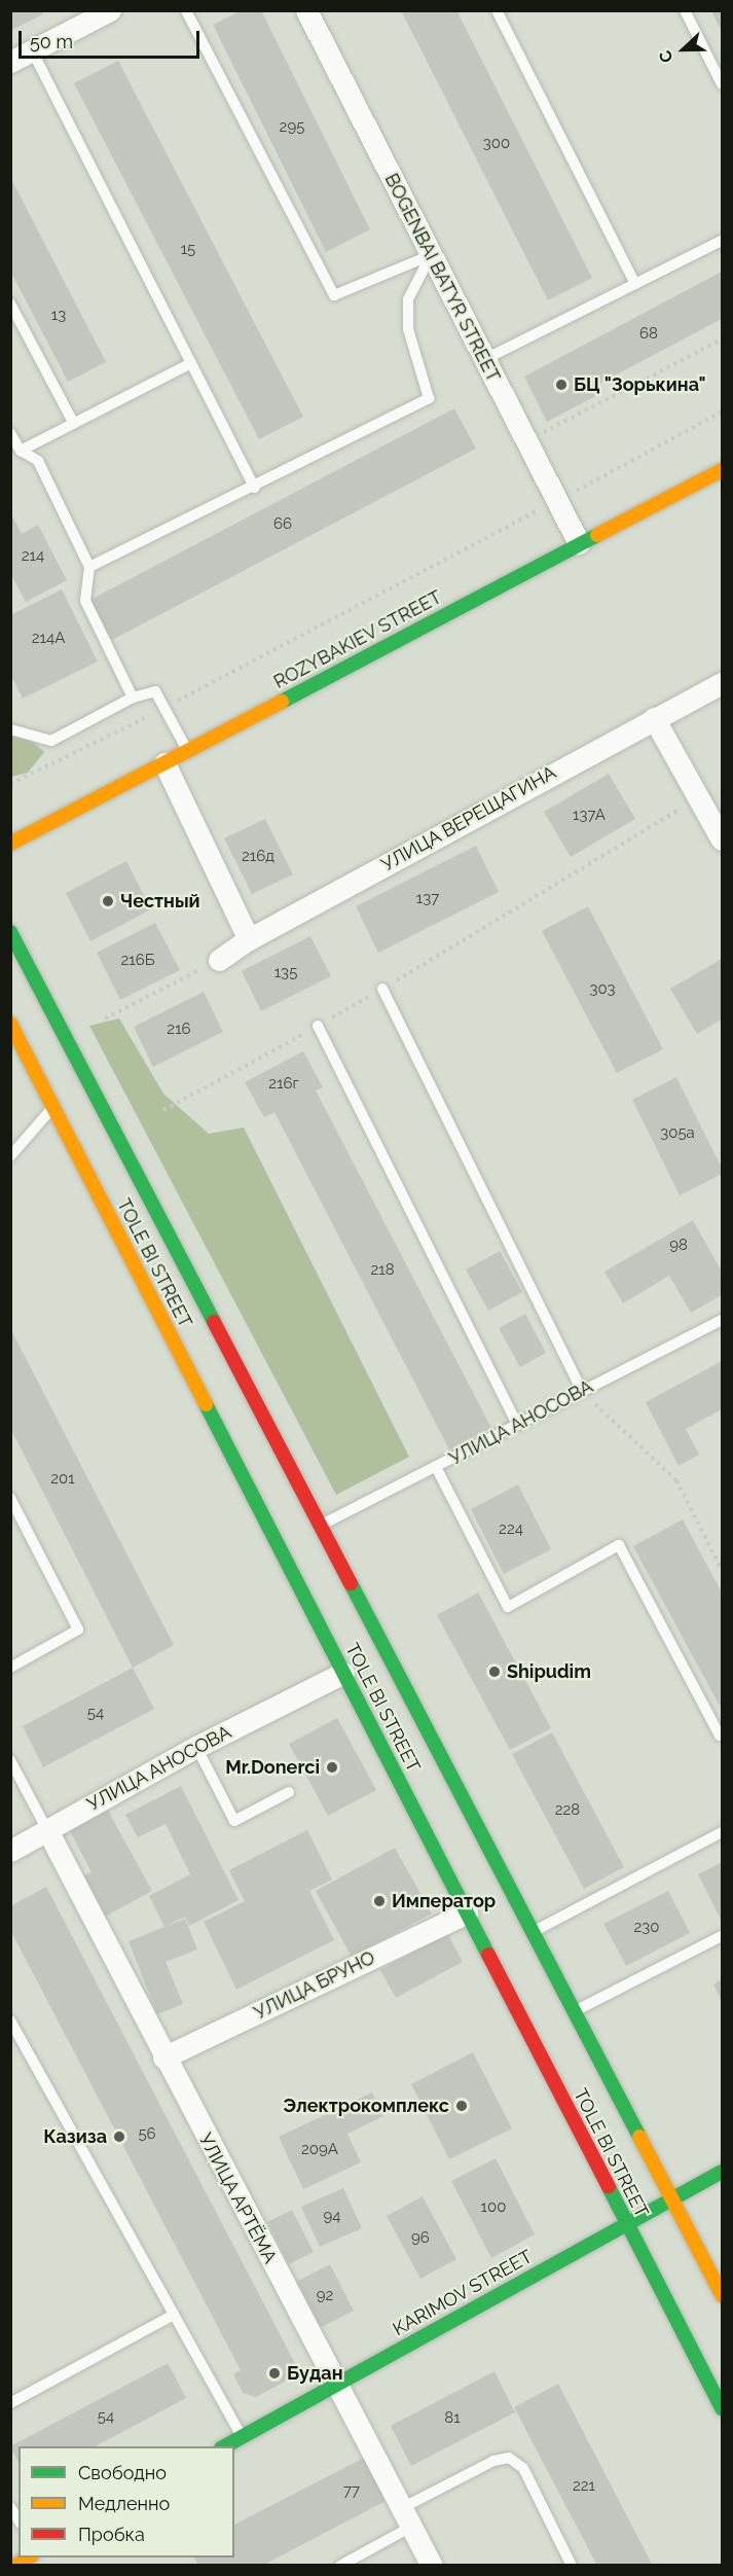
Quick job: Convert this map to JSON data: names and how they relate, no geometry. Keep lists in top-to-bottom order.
{
  "streets": {
    "main road": ["ROZYBAKIEV STREET", "TOLE BI STREET", "KARIMOV STREET"],
    "street": [
      "BOGENBAI BATYR STREET",
      "УЛИЦА ВЕРЕЩАГИНА",
      "УЛИЦА АНОСОВА",
      "УЛИЦА БРУНО",
      "УЛИЦА АРТЁМА"
    ]
  },
  "crossings": [
    ["BOGENBAI BATYR STREET", "ROZYBAKIEV STREET"],
    ["TOLE BI STREET", "УЛИЦА АНОСОВА"],
    ["TOLE BI STREET", "УЛИЦА БРУНО"],
    ["TOLE BI STREET", "KARIMOV STREET"],
    ["УЛИЦА АНОСОВА", "УЛИЦА АРТЁМА"],
    ["УЛИЦА БРУНО", "УЛИЦА АРТЁМА"],
    ["УЛИЦА АРТЁМА", "KARIMOV STREET"]
  ],
  "places": [
    "БЦ \"Зорькина\"",
    "Честный",
    "Shipudim",
    "Mr.Donerci",
    "Император",
    "Электрокомплекс",
    "Казиза",
    "Будан"
  ],
  "house_numbers": [
    "295",
    "300",
    "15",
    "13",
    "68",
    "66",
    "214",
    "214А",
    "137А",
    "216д",
    "137",
    "216Б",
    "135",
    "303",
    "216",
    "216г",
    "305а",
    "98",
    "218",
    "201",
    "224",
    "54",
    "228",
    "230",
    "56",
    "209А",
    "100",
    "94",
    "96",
    "92",
    "54",
    "81",
    "221",
    "77"
  ],
  "legend": ["Свободно", "Медленно", "Пробка"],
  "scale_bar": "50 m",
  "north": "left"
}
